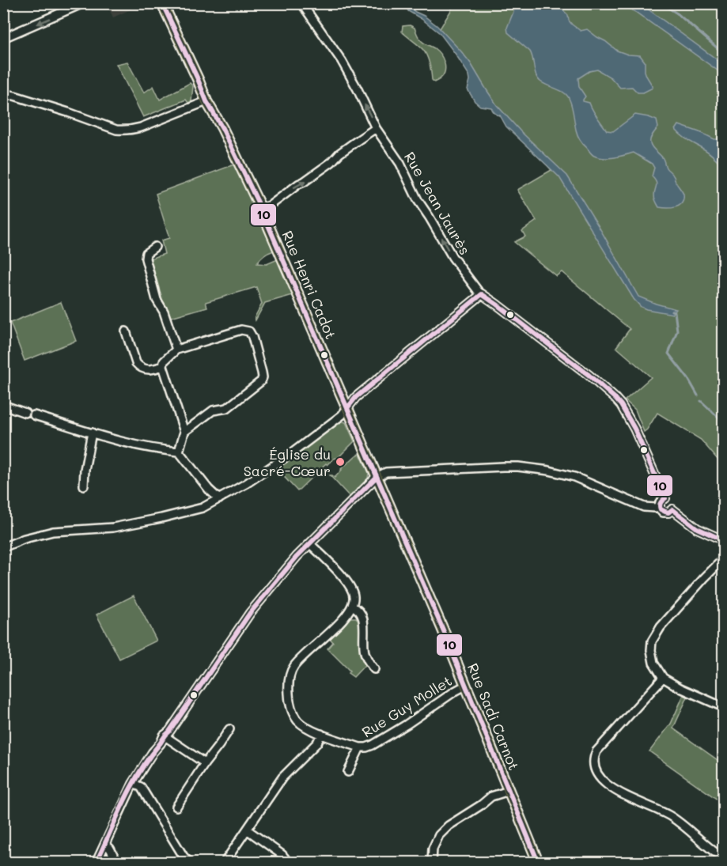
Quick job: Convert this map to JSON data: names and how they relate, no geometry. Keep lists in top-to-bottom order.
{
  "streets": {
    "main road": ["Rue Henri Cadot", "Rue Sadi Carnot"],
    "street": ["Rue Jean Jaurès", "Rue Guy Mollet"]
  },
  "crossings": [
    ["Rue Henri Cadot", "Rue Sadi Carnot"],
    ["Rue Guy Mollet", "Rue Sadi Carnot"]
  ],
  "one_way": ["Rue Jean Jaurès"],
  "places": ["Église du Sacré-Cœur"],
  "lines": ["transit line 10"]
}
